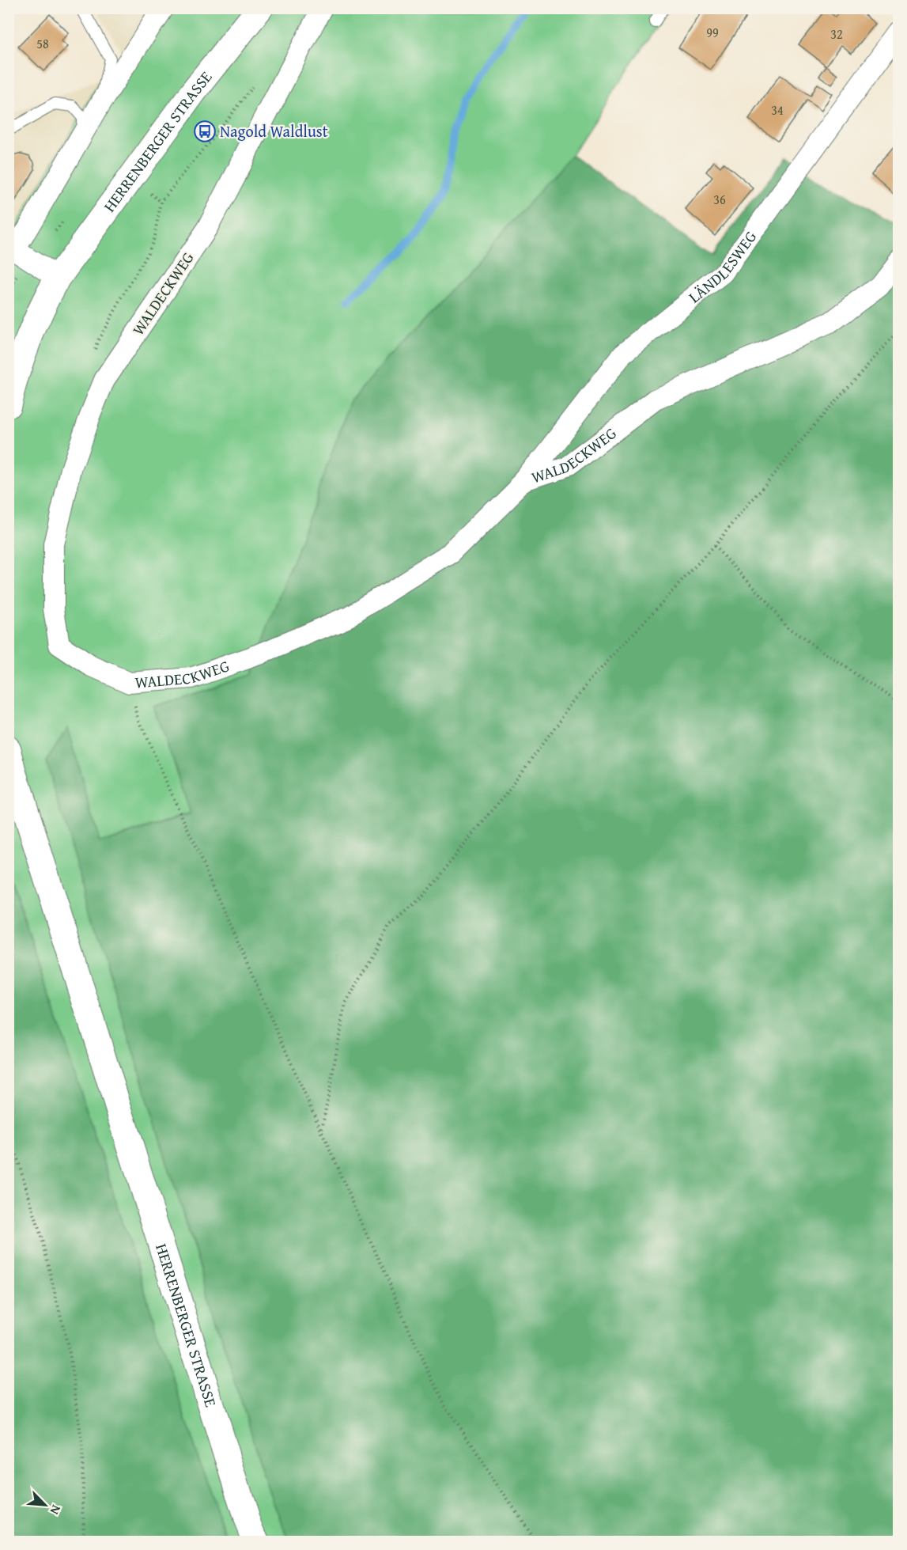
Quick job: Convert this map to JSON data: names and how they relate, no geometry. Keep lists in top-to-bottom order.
{
  "streets": {
    "main road": ["HERRENBERGER STRASSE"],
    "street": ["LÄNDLESWEG", "WALDECKWEG"]
  },
  "crossings": [
    ["LÄNDLESWEG", "WALDECKWEG"]
  ],
  "places": {
    "bus stop": ["Nagold Waldlust"]
  },
  "house_numbers": [
    "99",
    "32",
    "58",
    "34",
    "36"
  ],
  "north": "bottom right"
}
